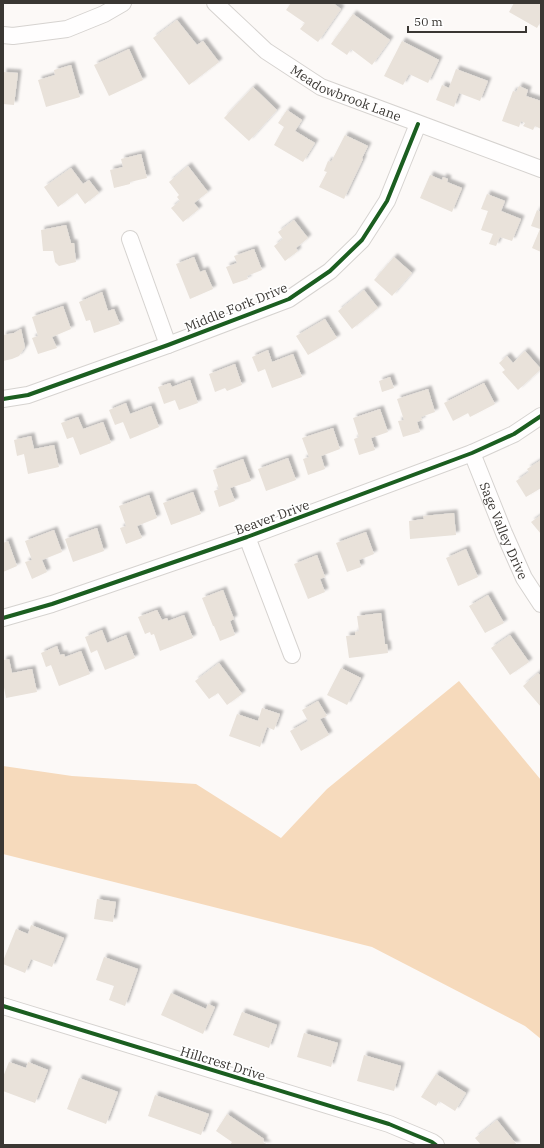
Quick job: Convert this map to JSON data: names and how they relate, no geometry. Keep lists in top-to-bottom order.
{
  "streets": {
    "street": [
      "Meadowbrook Lane",
      "Middle Fork Drive",
      "Beaver Drive",
      "Sage Valley Drive",
      "Hillcrest Drive"
    ]
  },
  "crossings": [
    ["Meadowbrook Lane", "Middle Fork Drive"],
    ["Beaver Drive", "Sage Valley Drive"]
  ],
  "scale_bar": "50 m"
}
